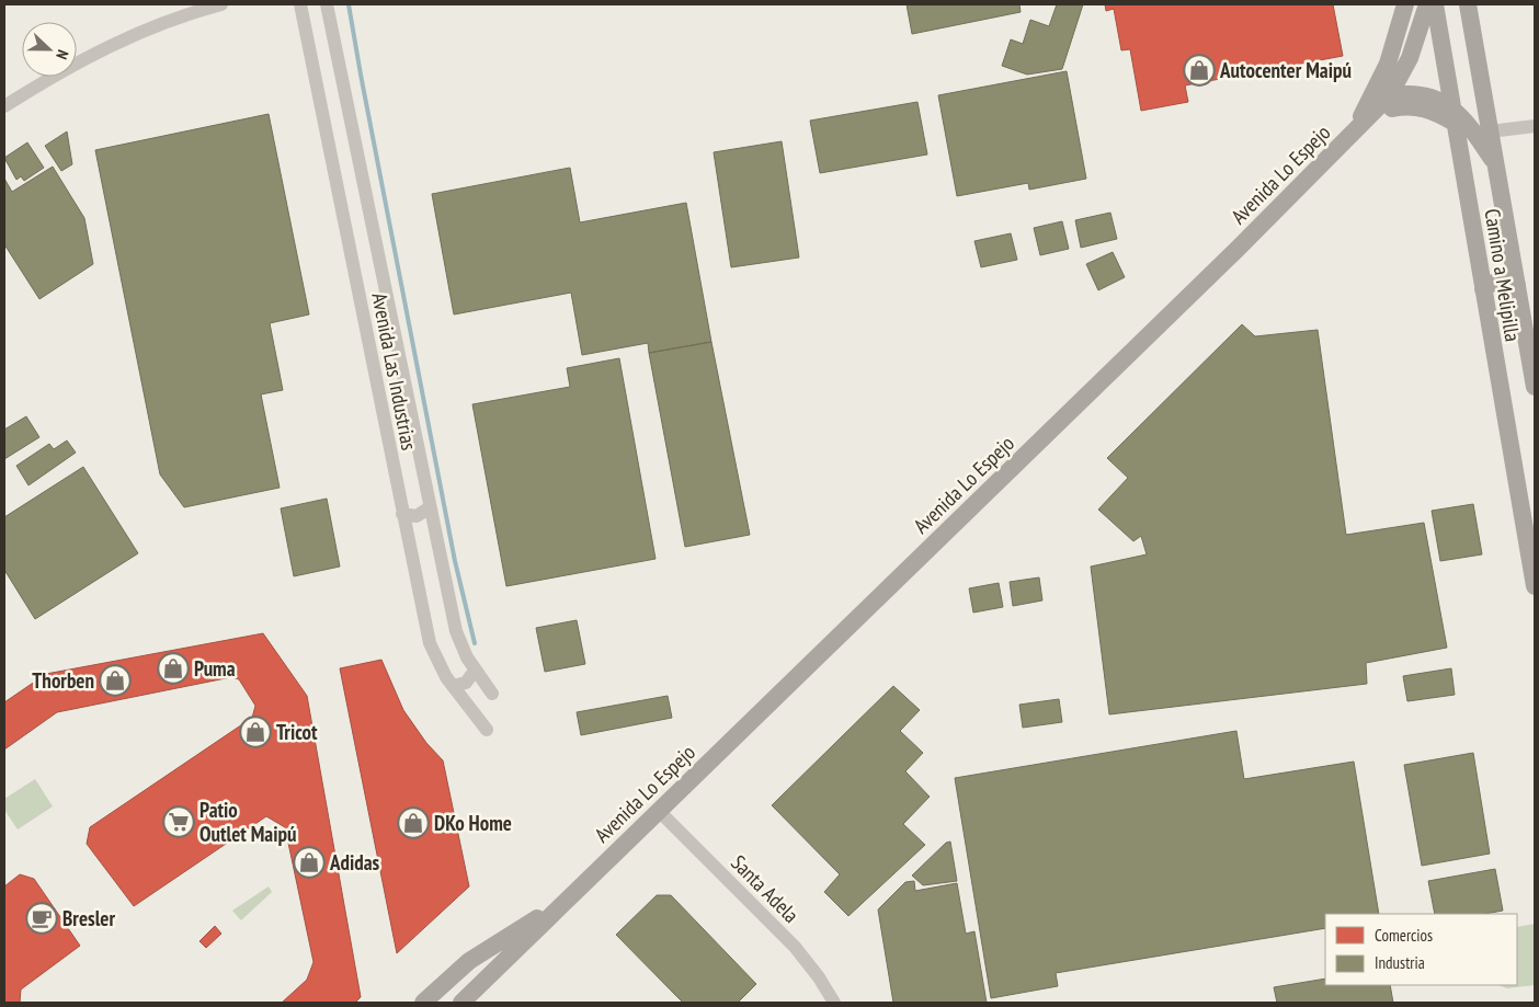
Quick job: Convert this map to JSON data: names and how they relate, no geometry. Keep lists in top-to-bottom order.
{
  "streets": {
    "main road": ["Avenida Lo Espejo", "Camino a Melipilla"],
    "street": ["Avenida Las Industrias", "Santa Adela"]
  },
  "crossings": [
    ["Avenida Lo Espejo", "Santa Adela"]
  ],
  "places": {
    "shop": [
      "Autocenter Maipú",
      "Puma",
      "Thorben",
      "Tricot",
      "DKo Home",
      "Adidas"
    ],
    "supermarket": ["Patio Outlet Maipú"],
    "cafe": ["Bresler"]
  },
  "legend": ["Comercios", "Industria"],
  "north": "right"
}
